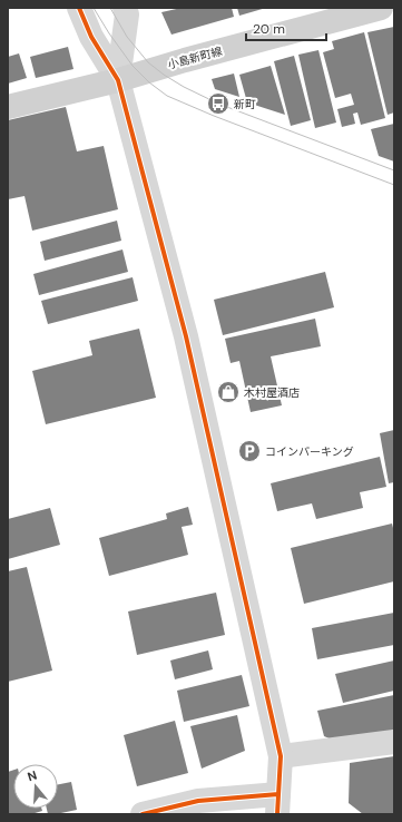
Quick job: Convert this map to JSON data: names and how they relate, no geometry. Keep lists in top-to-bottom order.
{
  "streets": {
    "main road": ["小島新町線"]
  },
  "places": {
    "bus stop": ["新町"],
    "shop": ["木村屋酒店"],
    "parking": ["コインパーキング"]
  },
  "scale_bar": "20 m",
  "north": "top"
}
